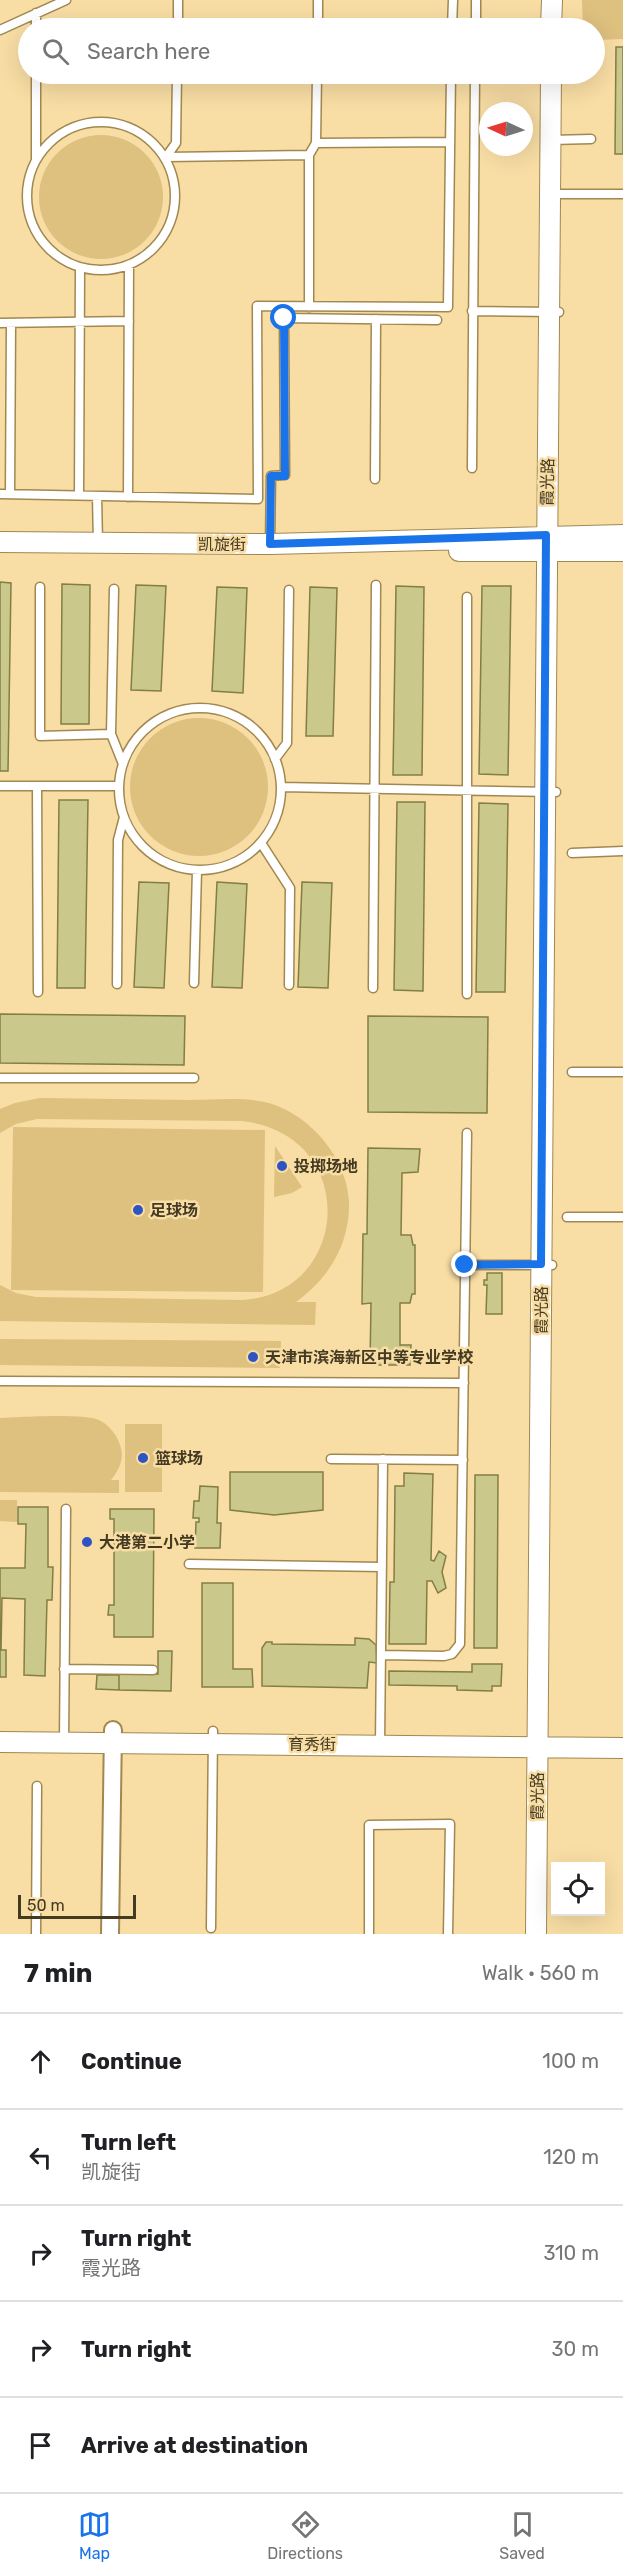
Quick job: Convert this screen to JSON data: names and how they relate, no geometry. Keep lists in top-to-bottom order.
{
  "streets": {
    "street": ["霞光路", "凯旋街", "育秀街"]
  },
  "crossings": [
    ["霞光路", "凯旋街"],
    ["霞光路", "育秀街"]
  ],
  "places": [
    "投掷场地",
    "足球场",
    "天津市滨海新区中等专业学校",
    "篮球场",
    "大港第二小学"
  ],
  "scale_bar": "50 m",
  "north": "left",
  "page": {
    "search": "Search here",
    "scale": "50 m",
    "heading": ["7 min", "Walk · 560 m"],
    "list": [
      ["Continue", "100 m"],
      ["Turn left", "凯旋街", "120 m"],
      ["Turn right", "霞光路", "310 m"],
      ["Turn right", "30 m"],
      "Arrive at destination"
    ],
    "nav": ["Map", "Directions", "Saved"]
  }
}
